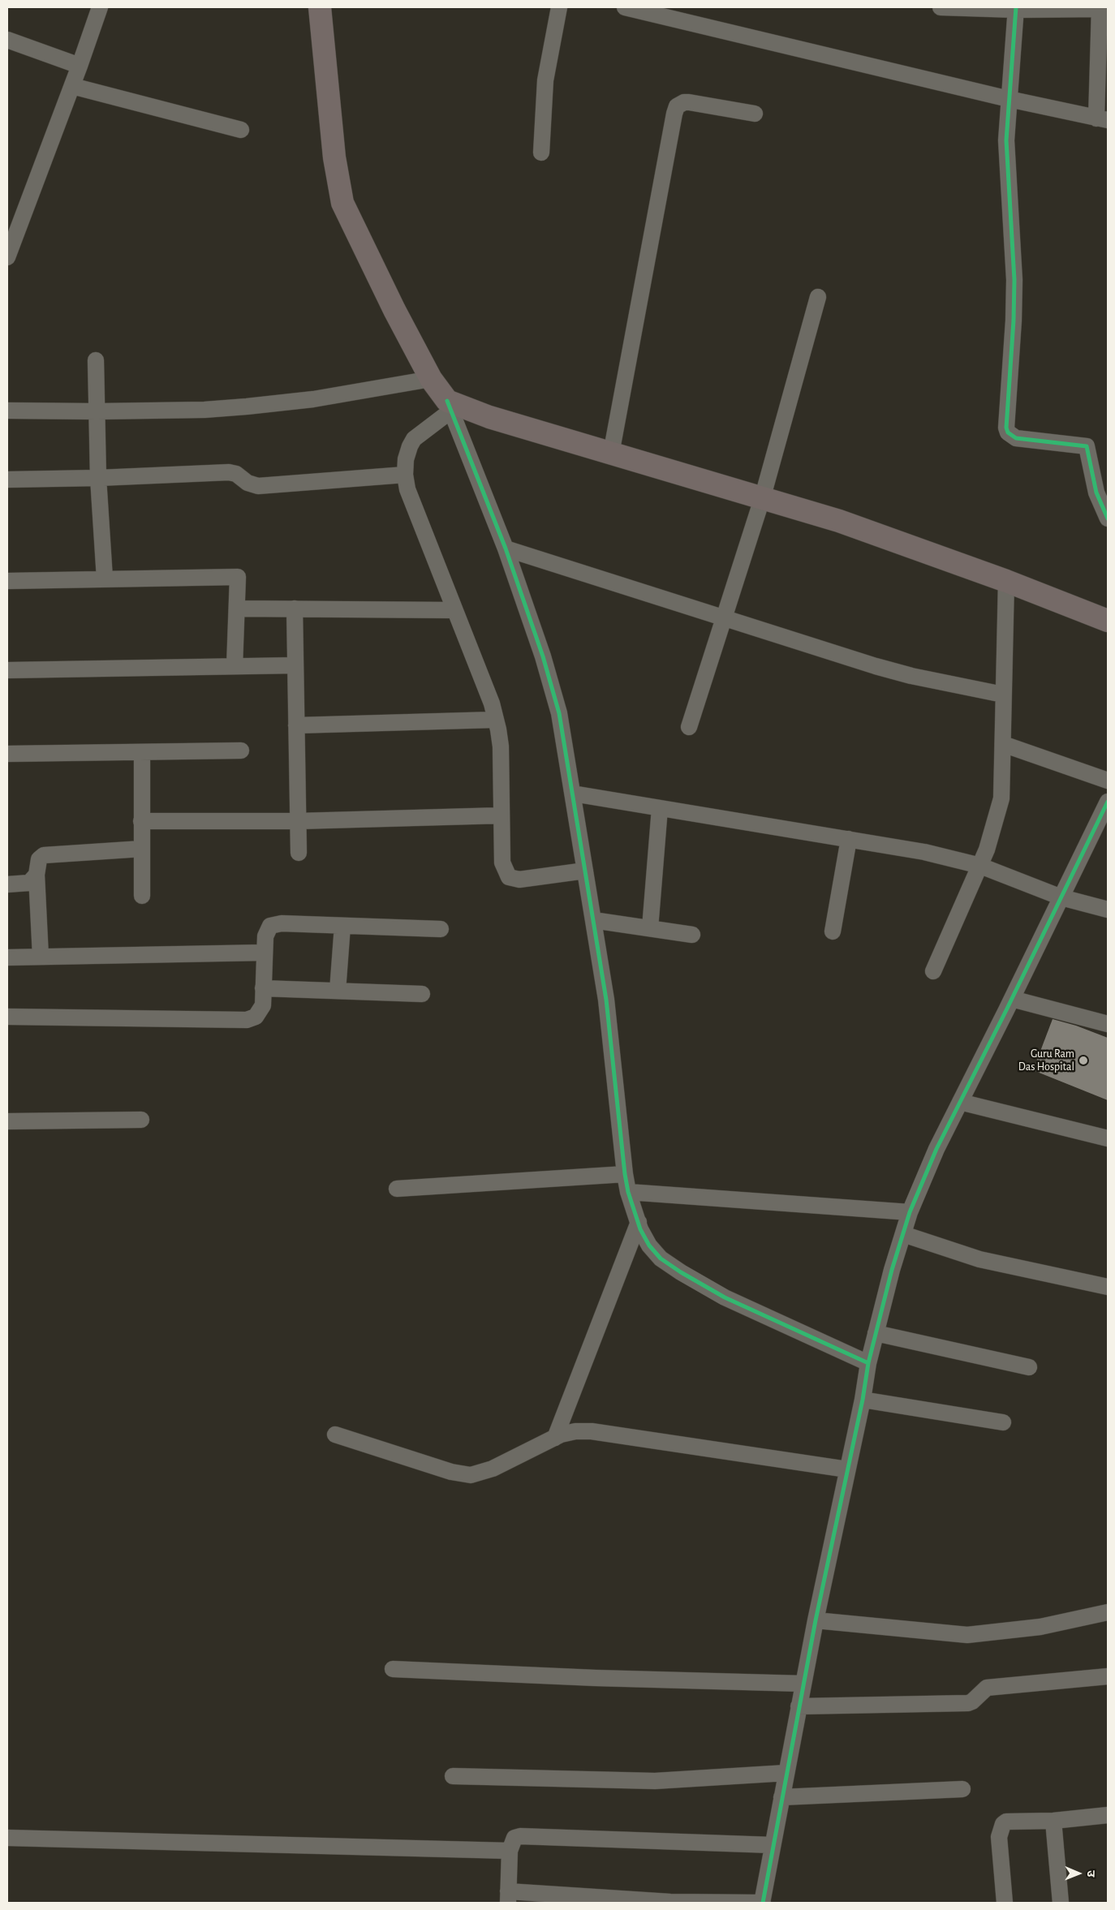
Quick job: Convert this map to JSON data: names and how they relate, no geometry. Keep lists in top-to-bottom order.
{
  "places": ["Guru Ram Das Hospital"],
  "north": "right"
}
